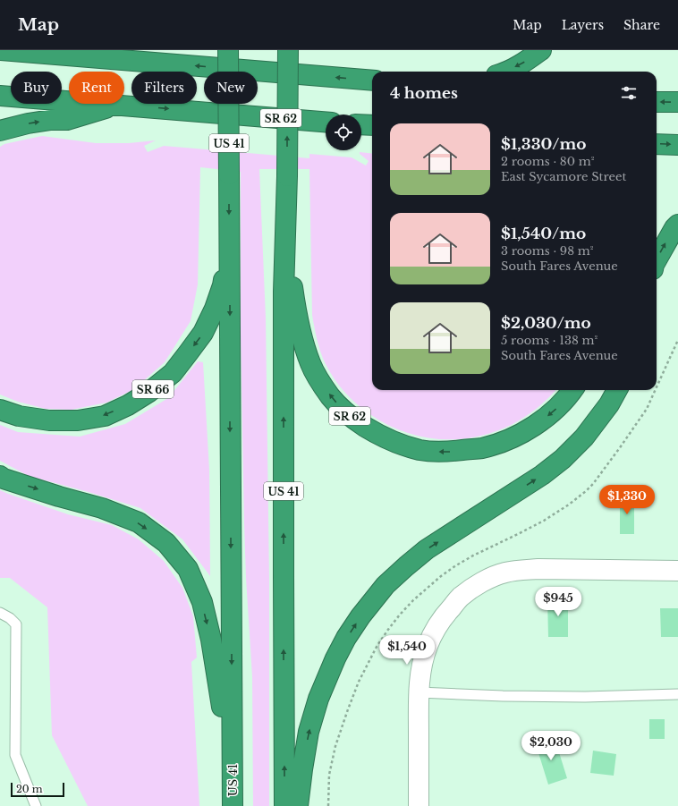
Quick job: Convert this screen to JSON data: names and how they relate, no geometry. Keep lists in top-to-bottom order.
{
  "streets": {
    "highway": ["SR 62", "US 41", "SR 66"]
  },
  "crossings": [
    ["SR 62", "US 41"],
    ["US 41", "SR 66"]
  ],
  "scale_bar": "20 m",
  "page": {
    "header": "Map",
    "nav": ["Map", "Layers", "Share"],
    "chip": [
      "Buy",
      "Rent",
      "Filters",
      "New"
    ],
    "heading": "4 homes",
    "list": [
      {
        "name": "$1,330/mo",
        "note": "2 rooms · 80 m² · East Sycamore Street"
      },
      {
        "name": "$1,540/mo",
        "note": "3 rooms · 98 m² · South Fares Avenue"
      },
      {
        "name": "$2,030/mo",
        "note": "5 rooms · 138 m² · South Fares Avenue"
      }
    ],
    "price": [
      "$1,330",
      "$945",
      "$1,540",
      "$2,030"
    ],
    "scale": "20 m"
  }
}
